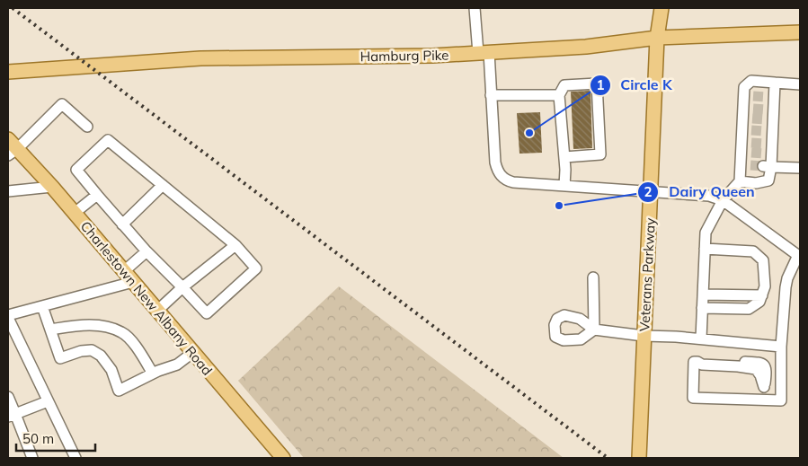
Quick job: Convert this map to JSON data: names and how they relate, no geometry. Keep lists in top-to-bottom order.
{
  "streets": {
    "main road": ["Hamburg Pike", "Veterans Parkway", "Charlestown New Albany Road"]
  },
  "crossings": [
    ["Hamburg Pike", "Veterans Parkway"]
  ],
  "places": ["Circle K", "Dairy Queen"],
  "scale_bar": "50 m"
}
